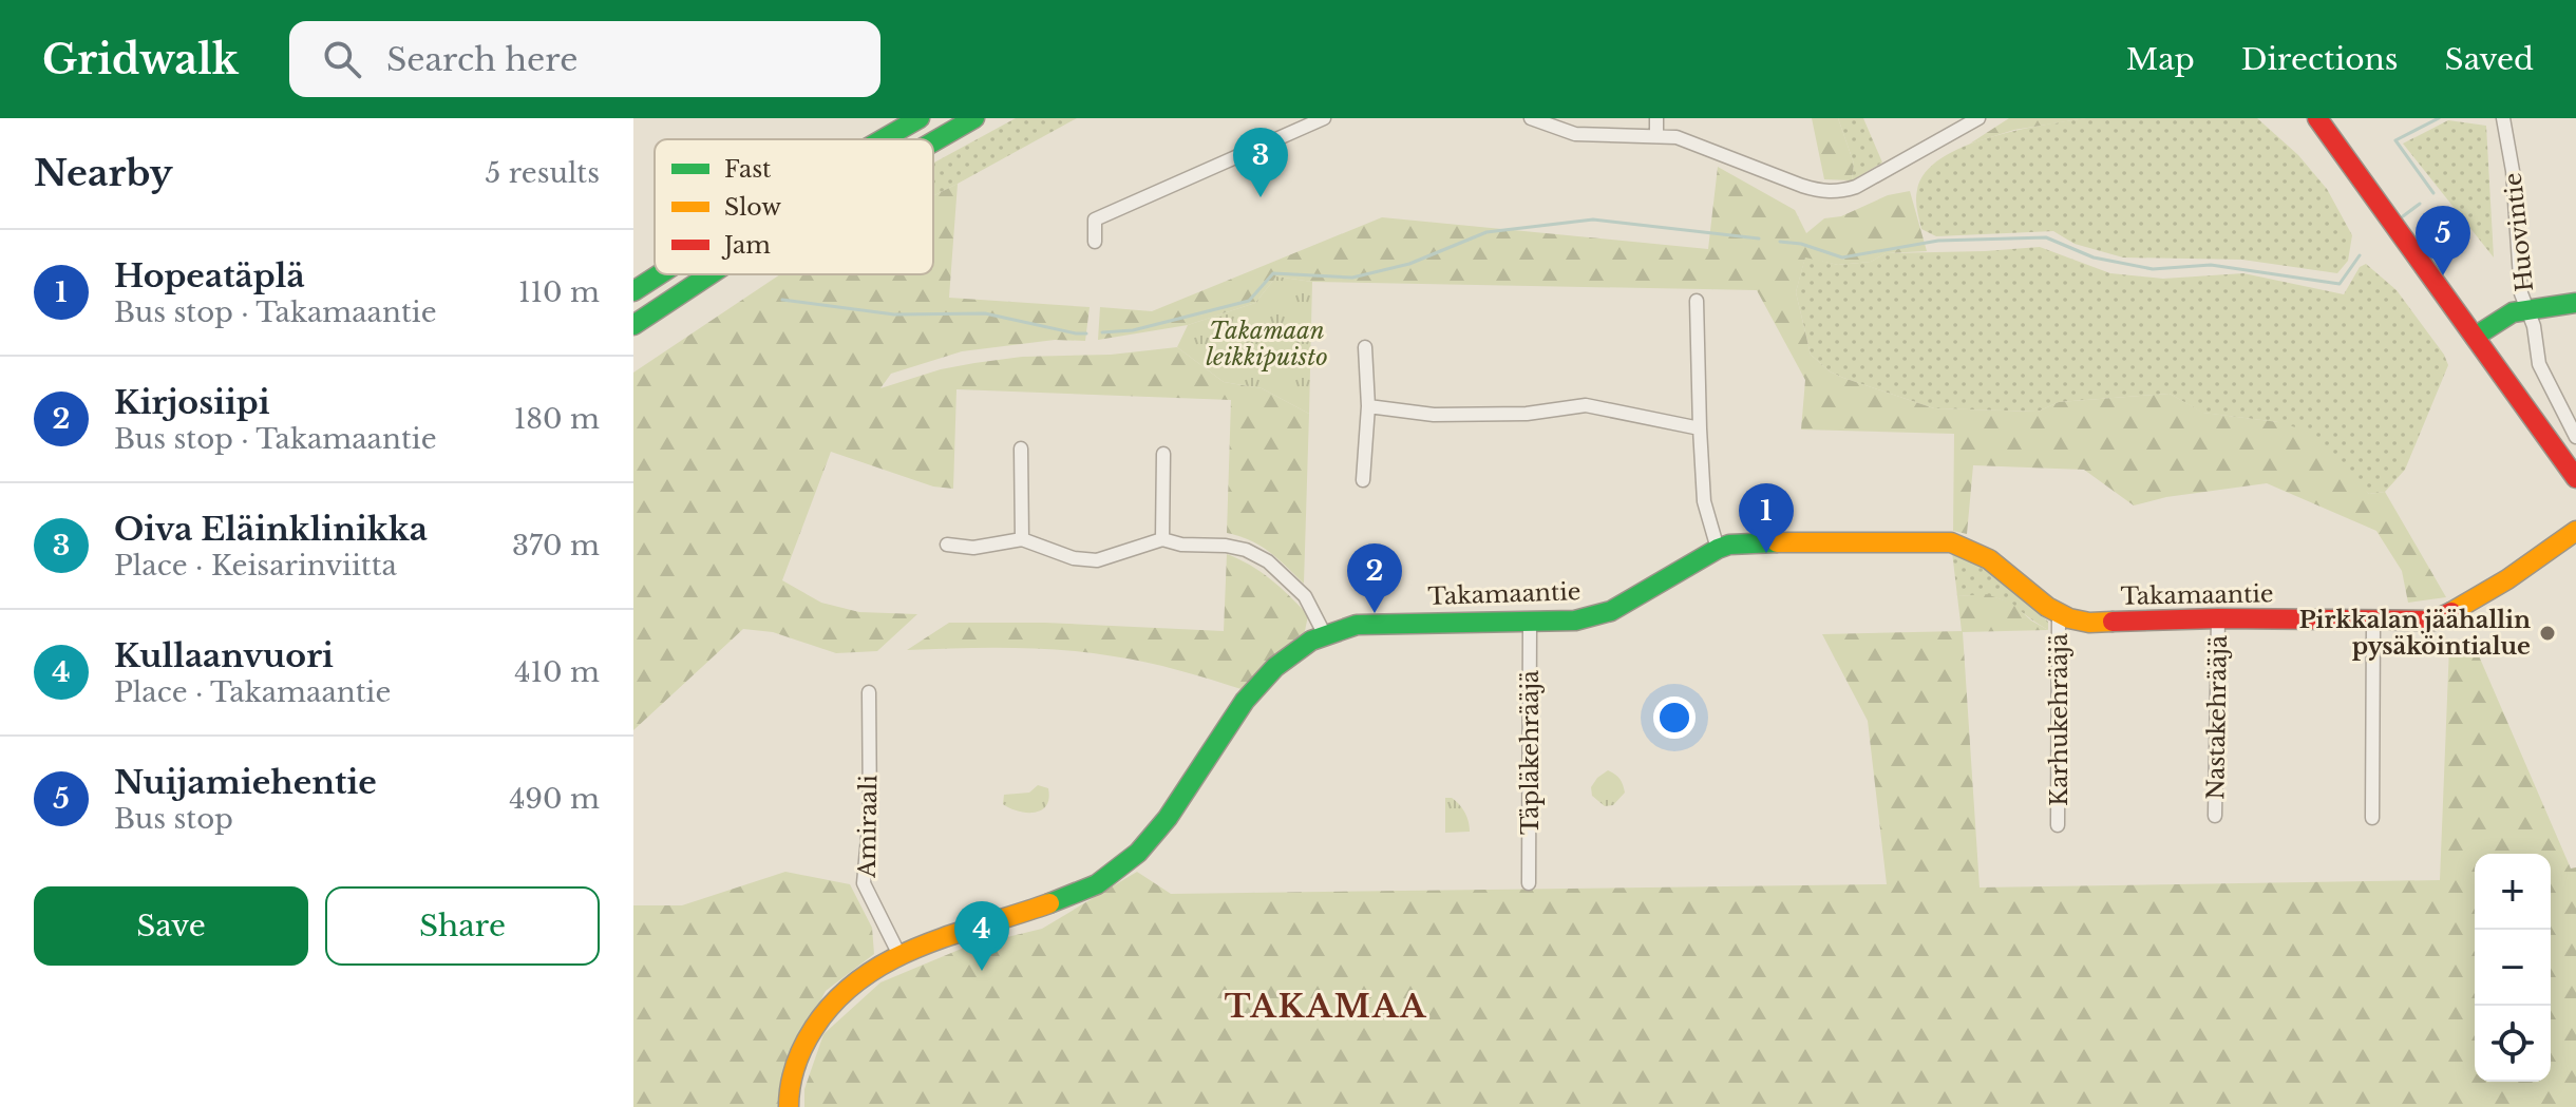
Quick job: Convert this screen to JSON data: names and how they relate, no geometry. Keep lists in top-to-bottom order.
{
  "streets": {
    "main road": ["Takamaantie"],
    "street": [
      "Huovintie",
      "Nastakehrääjä",
      "Karhukehrääjä",
      "Täpläkehrääjä",
      "Amiraali"
    ]
  },
  "crossings": [
    ["Takamaantie", "Nastakehrääjä"],
    ["Takamaantie", "Karhukehrääjä"],
    ["Takamaantie", "Täpläkehrääjä"],
    ["Takamaantie", "Amiraali"]
  ],
  "districts": ["TAKAMAA"],
  "parks": ["Takamaan leikkipuisto"],
  "places": ["Pirkkalan jäähallin pysäköintialue"],
  "legend": ["Fast", "Slow", "Jam"],
  "page": {
    "header": "Gridwalk",
    "search": "Search here",
    "nav": ["Map", "Directions", "Saved"],
    "heading": ["Nearby", "5 results"],
    "pins": [
      "3",
      "5",
      "1",
      "2",
      "4"
    ],
    "list": [
      {
        "mark": "1",
        "name": "Hopeatäplä",
        "note": "Bus stop · Takamaantie",
        "value": "110 m"
      },
      {
        "mark": "2",
        "name": "Kirjosiipi",
        "note": "Bus stop · Takamaantie",
        "value": "180 m"
      },
      {
        "mark": "3",
        "name": "Oiva Eläinklinikka",
        "note": "Place · Keisarinviitta",
        "value": "370 m"
      },
      {
        "mark": "4",
        "name": "Kullaanvuori",
        "note": "Place · Takamaantie",
        "value": "410 m"
      },
      {
        "mark": "5",
        "name": "Nuijamiehentie",
        "note": "Bus stop",
        "value": "490 m"
      }
    ],
    "map_buttons": ["+", "−"],
    "buttons": ["Save", "Share"]
  }
}
